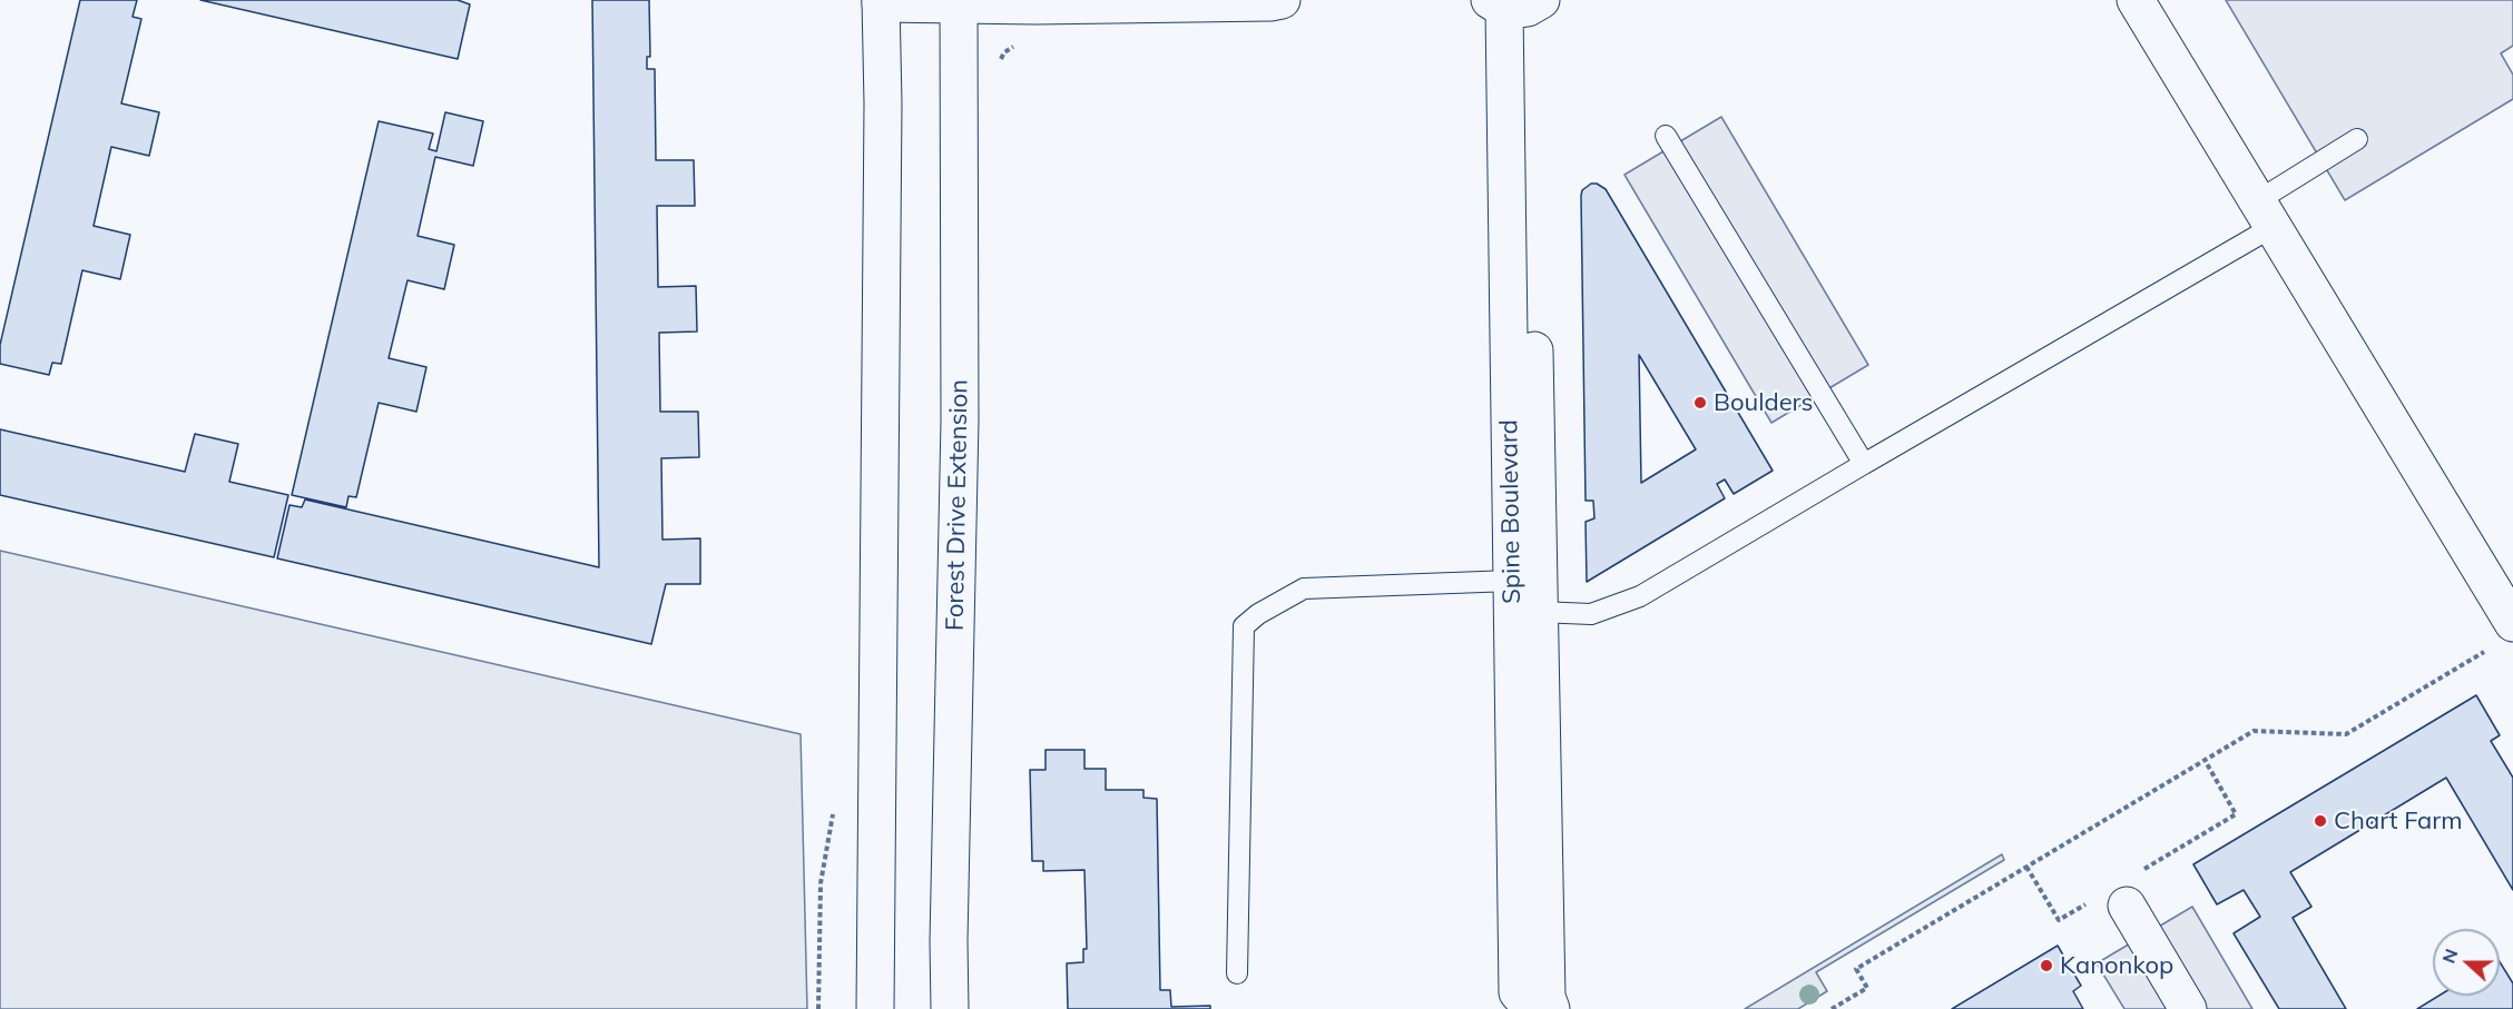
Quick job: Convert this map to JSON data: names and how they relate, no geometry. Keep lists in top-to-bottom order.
{
  "streets": {
    "street": ["Forest Drive Extension", "Spine Boulevard"]
  },
  "places": ["Boulders", "Chart Farm", "Kanonkop"],
  "north": "left"
}
